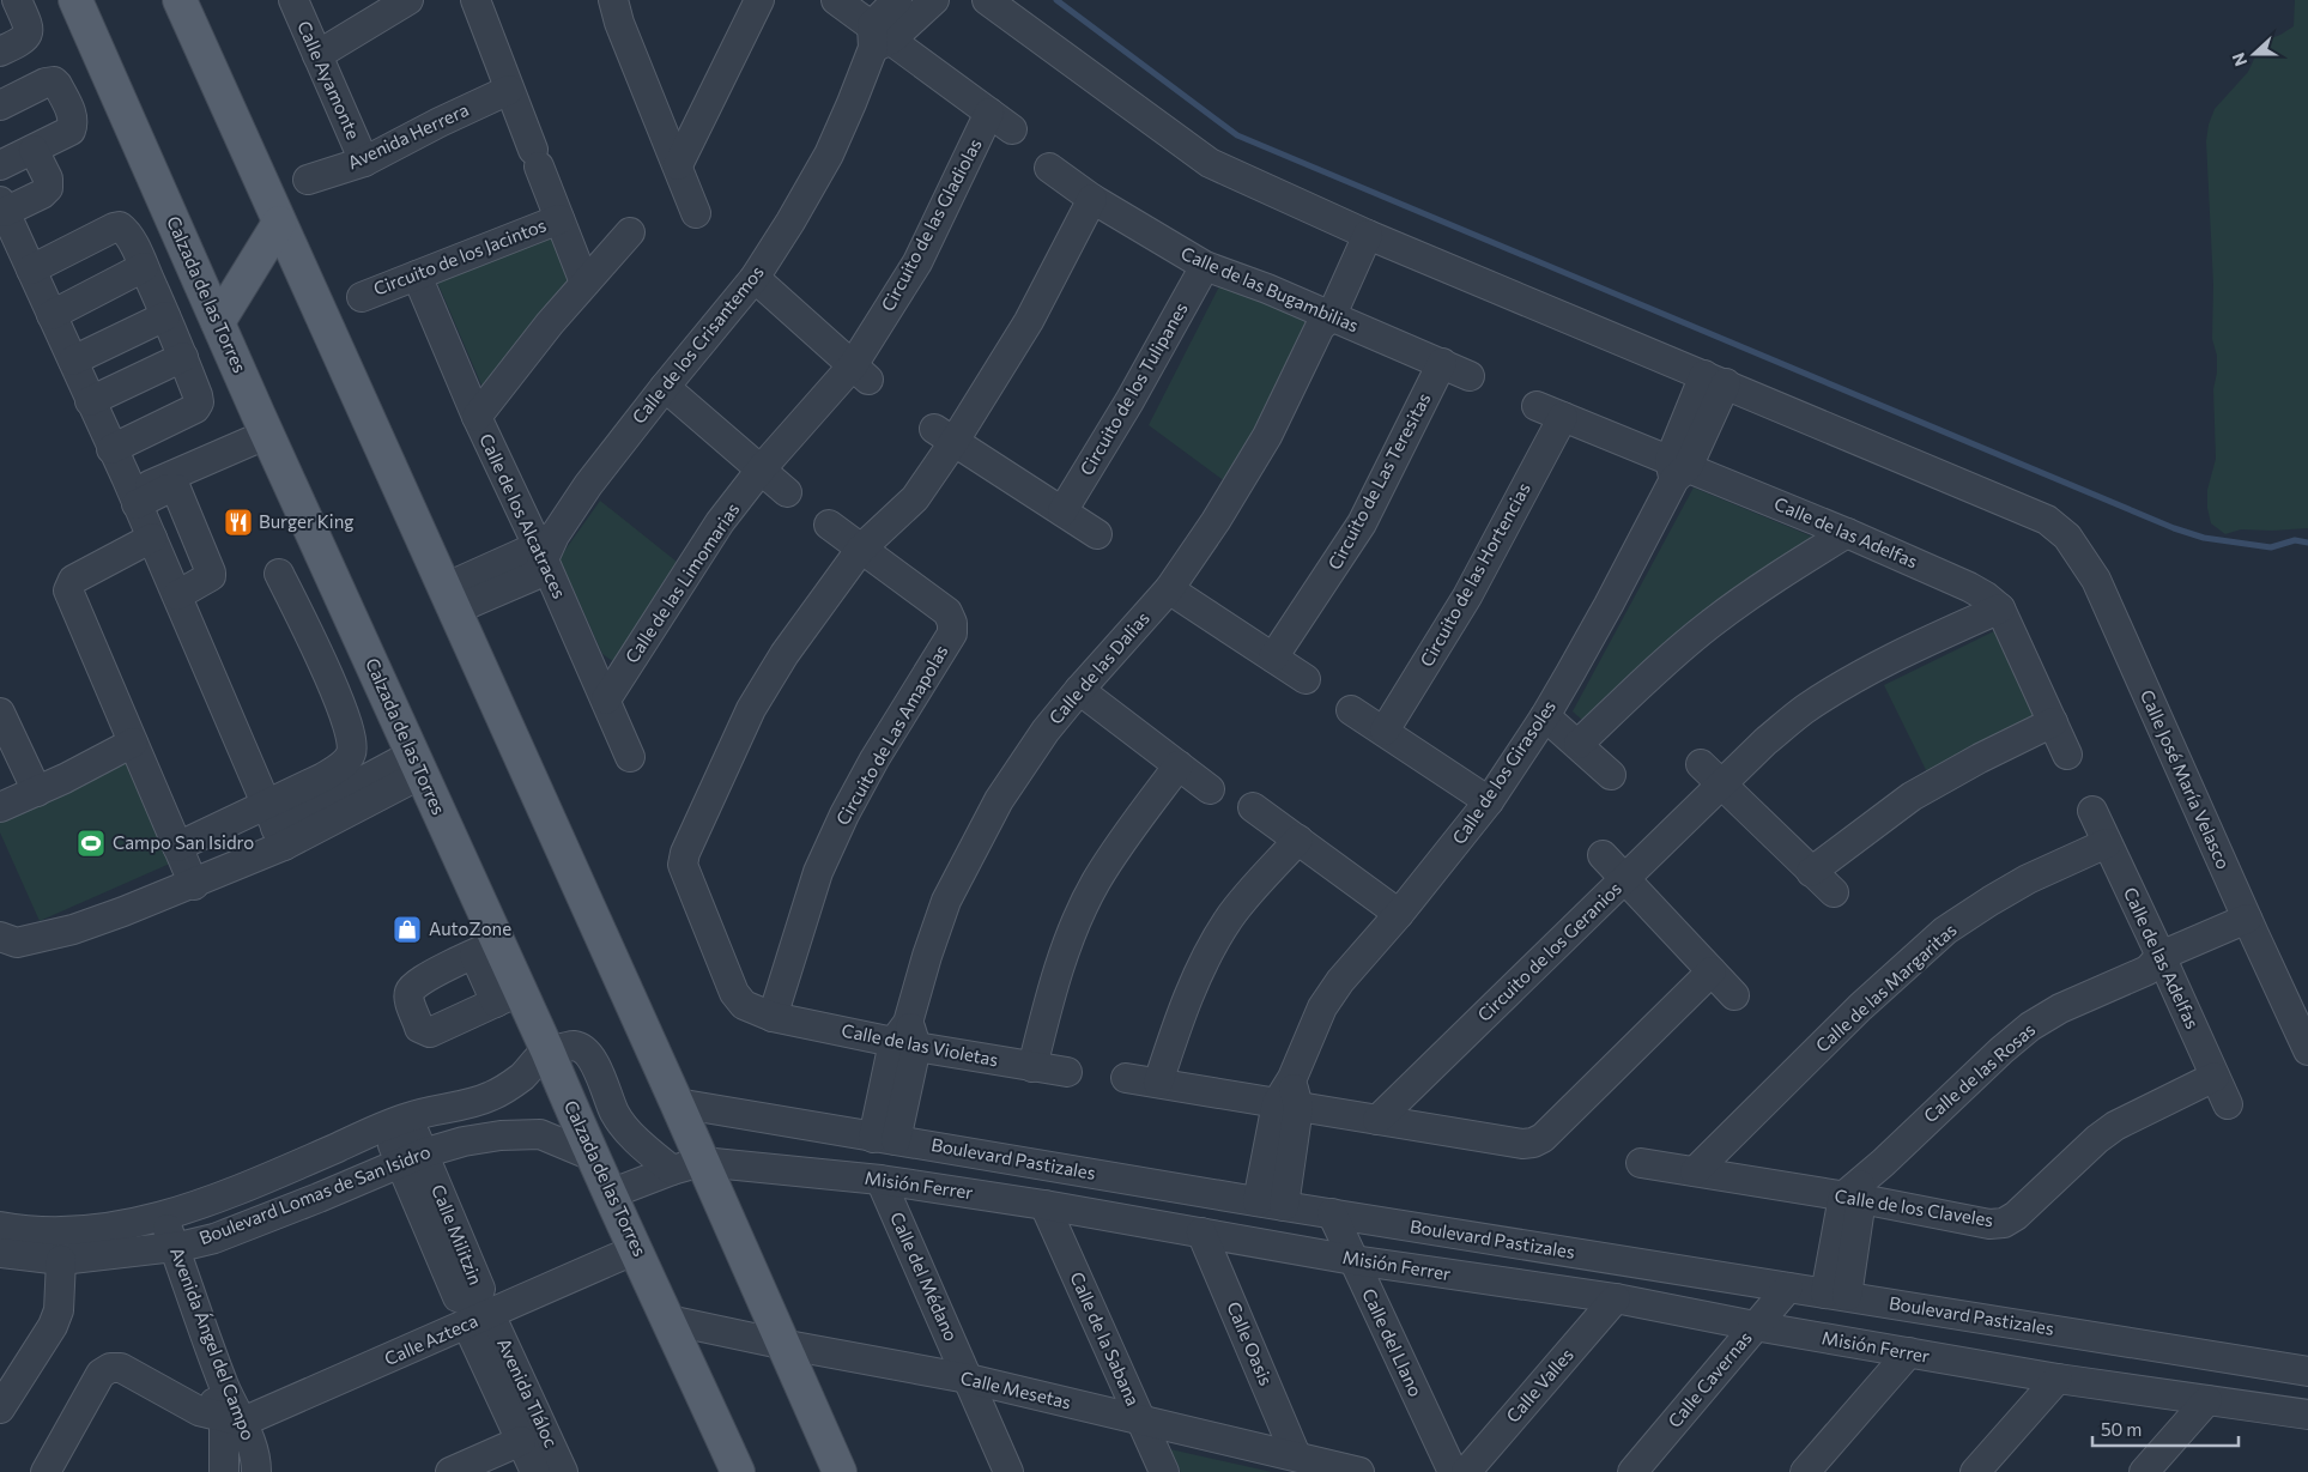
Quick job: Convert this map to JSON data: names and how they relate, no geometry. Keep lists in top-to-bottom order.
{
  "streets": {
    "main road": ["Calzada de las Torres"],
    "street": [
      "Calle Ayamonte",
      "Avenida Herrera",
      "Circuito de las Gladiolas",
      "Circuito de los Jacintos",
      "Calle de las Bugambilias",
      "Calle de los Crisantemos",
      "Circuito de los Tulipanes",
      "Circuito de Las Teresitas",
      "Calle de los Alcatraces",
      "Calle de las Adelfas",
      "Circuito de las Hortencias",
      "Calle de las Limomarias",
      "Calle de las Dalias",
      "Circuito de Las Amapolas",
      "Calle de los Girasoles",
      "Calle José María Velasco",
      "Circuito de los Geranios",
      "Calle de las Margaritas",
      "Calle de las Violetas",
      "Calle de las Rosas",
      "Boulevard Pastizales",
      "Misión Ferrer",
      "Boulevard Lomas de San Isidro",
      "Calle de los Claveles",
      "Calle del Médano",
      "Calle de la Sabana",
      "Calle Azteca",
      "Calle del Llano",
      "Avenida Ángel del Campo",
      "Calle Oasis",
      "Calle Cavernas",
      "Calle Valles",
      "Calle Mesetas",
      "Avenida Tláloc"
    ]
  },
  "crossings": [
    ["Calle Ayamonte", "Avenida Herrera"],
    ["Avenida Herrera", "Circuito de los Jacintos"],
    ["Circuito de las Gladiolas", "Calle de los Crisantemos"],
    ["Circuito de las Gladiolas", "Calle de las Limomarias"],
    ["Circuito de los Jacintos", "Calle de los Alcatraces"],
    ["Calle de las Bugambilias", "Circuito de los Tulipanes"],
    ["Calle de las Bugambilias", "Circuito de Las Teresitas"],
    ["Calle de las Bugambilias", "Calle de las Dalias"],
    ["Calzada de las Torres", "Boulevard Lomas de San Isidro"],
    ["Calzada de las Torres", "Calle Azteca"],
    ["Calzada de las Torres", "Calle Mesetas"],
    ["Calle de los Crisantemos", "Calle de los Alcatraces"],
    ["Calle de los Alcatraces", "Calle de las Limomarias"],
    ["Calle de las Adelfas", "Circuito de las Hortencias"],
    ["Calle de las Adelfas", "Calle de los Girasoles"],
    ["Calle de las Adelfas", "Circuito de los Geranios"],
    ["Calle de las Adelfas", "Calle de las Margaritas"],
    ["Calle de las Adelfas", "Calle de las Rosas"],
    ["Calle de las Adelfas", "Calle de los Claveles"],
    ["Calle de las Dalias", "Calle José María Velasco"],
    ["Calle de las Dalias", "Calle de las Violetas"],
    ["Calle de las Dalias", "Boulevard Pastizales"],
    ["Circuito de Las Amapolas", "Calle de las Violetas"],
    ["Calle de los Girasoles", "Calle José María Velasco"],
    ["Calle de los Girasoles", "Boulevard Pastizales"],
    ["Calle José María Velasco", "Calle de las Rosas"],
    ["Calle de las Margaritas", "Calle de los Claveles"],
    ["Calle de las Rosas", "Calle de los Claveles"],
    ["Boulevard Pastizales", "Calle del Llano"],
    ["Boulevard Pastizales", "Calle Cavernas"],
    ["Misión Ferrer", "Calle del Médano"],
    ["Misión Ferrer", "Calle de la Sabana"],
    ["Misión Ferrer", "Calle del Llano"],
    ["Misión Ferrer", "Calle Oasis"],
    ["Misión Ferrer", "Calle Cavernas"],
    ["Misión Ferrer", "Calle Valles"],
    ["Boulevard Lomas de San Isidro", "Avenida Ángel del Campo"],
    ["Calle del Médano", "Calle Mesetas"],
    ["Calle de la Sabana", "Calle Mesetas"],
    ["Calle Azteca", "Avenida Ángel del Campo"],
    ["Calle Azteca", "Avenida Tláloc"],
    ["Calle Oasis", "Calle Mesetas"]
  ],
  "places": {
    "restaurant": ["Burger King"],
    "sports": ["Campo San Isidro"],
    "shop": ["AutoZone"]
  },
  "scale_bar": "50 m",
  "north": "left"
}
